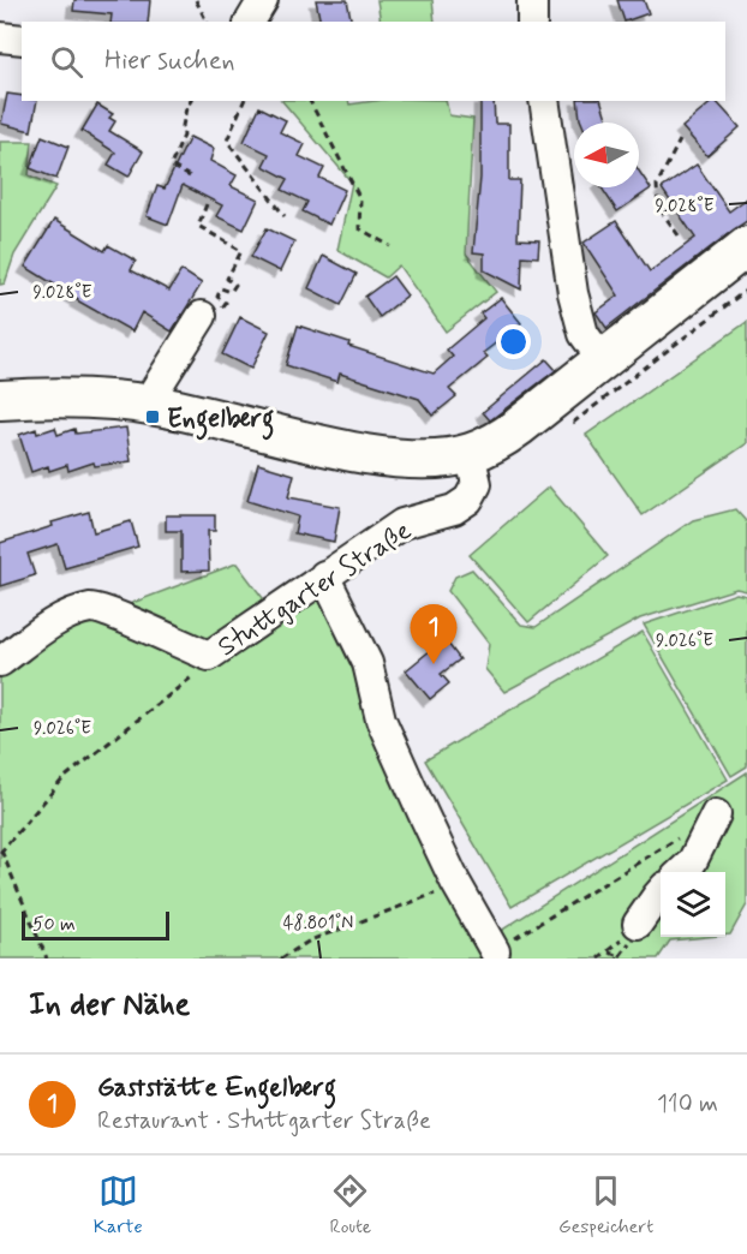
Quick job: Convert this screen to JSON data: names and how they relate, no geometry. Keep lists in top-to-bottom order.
{
  "streets": {
    "street": ["Stuttgarter Straße"]
  },
  "places": {
    "transit": ["Engelberg"]
  },
  "scale_bar": "50 m",
  "north": "left",
  "page": {
    "search": "Hier suchen",
    "pins": "1",
    "scale": "50 m",
    "heading": "In der Nähe",
    "list": [
      {
        "mark": "1",
        "name": "Gaststätte Engelberg",
        "note": "Restaurant · Stuttgarter Straße",
        "value": "110 m"
      }
    ],
    "nav": ["Karte", "Route", "Gespeichert"]
  },
  "coordinates": ["9.028°E", "9.026°E", "48.801°N"]
}
